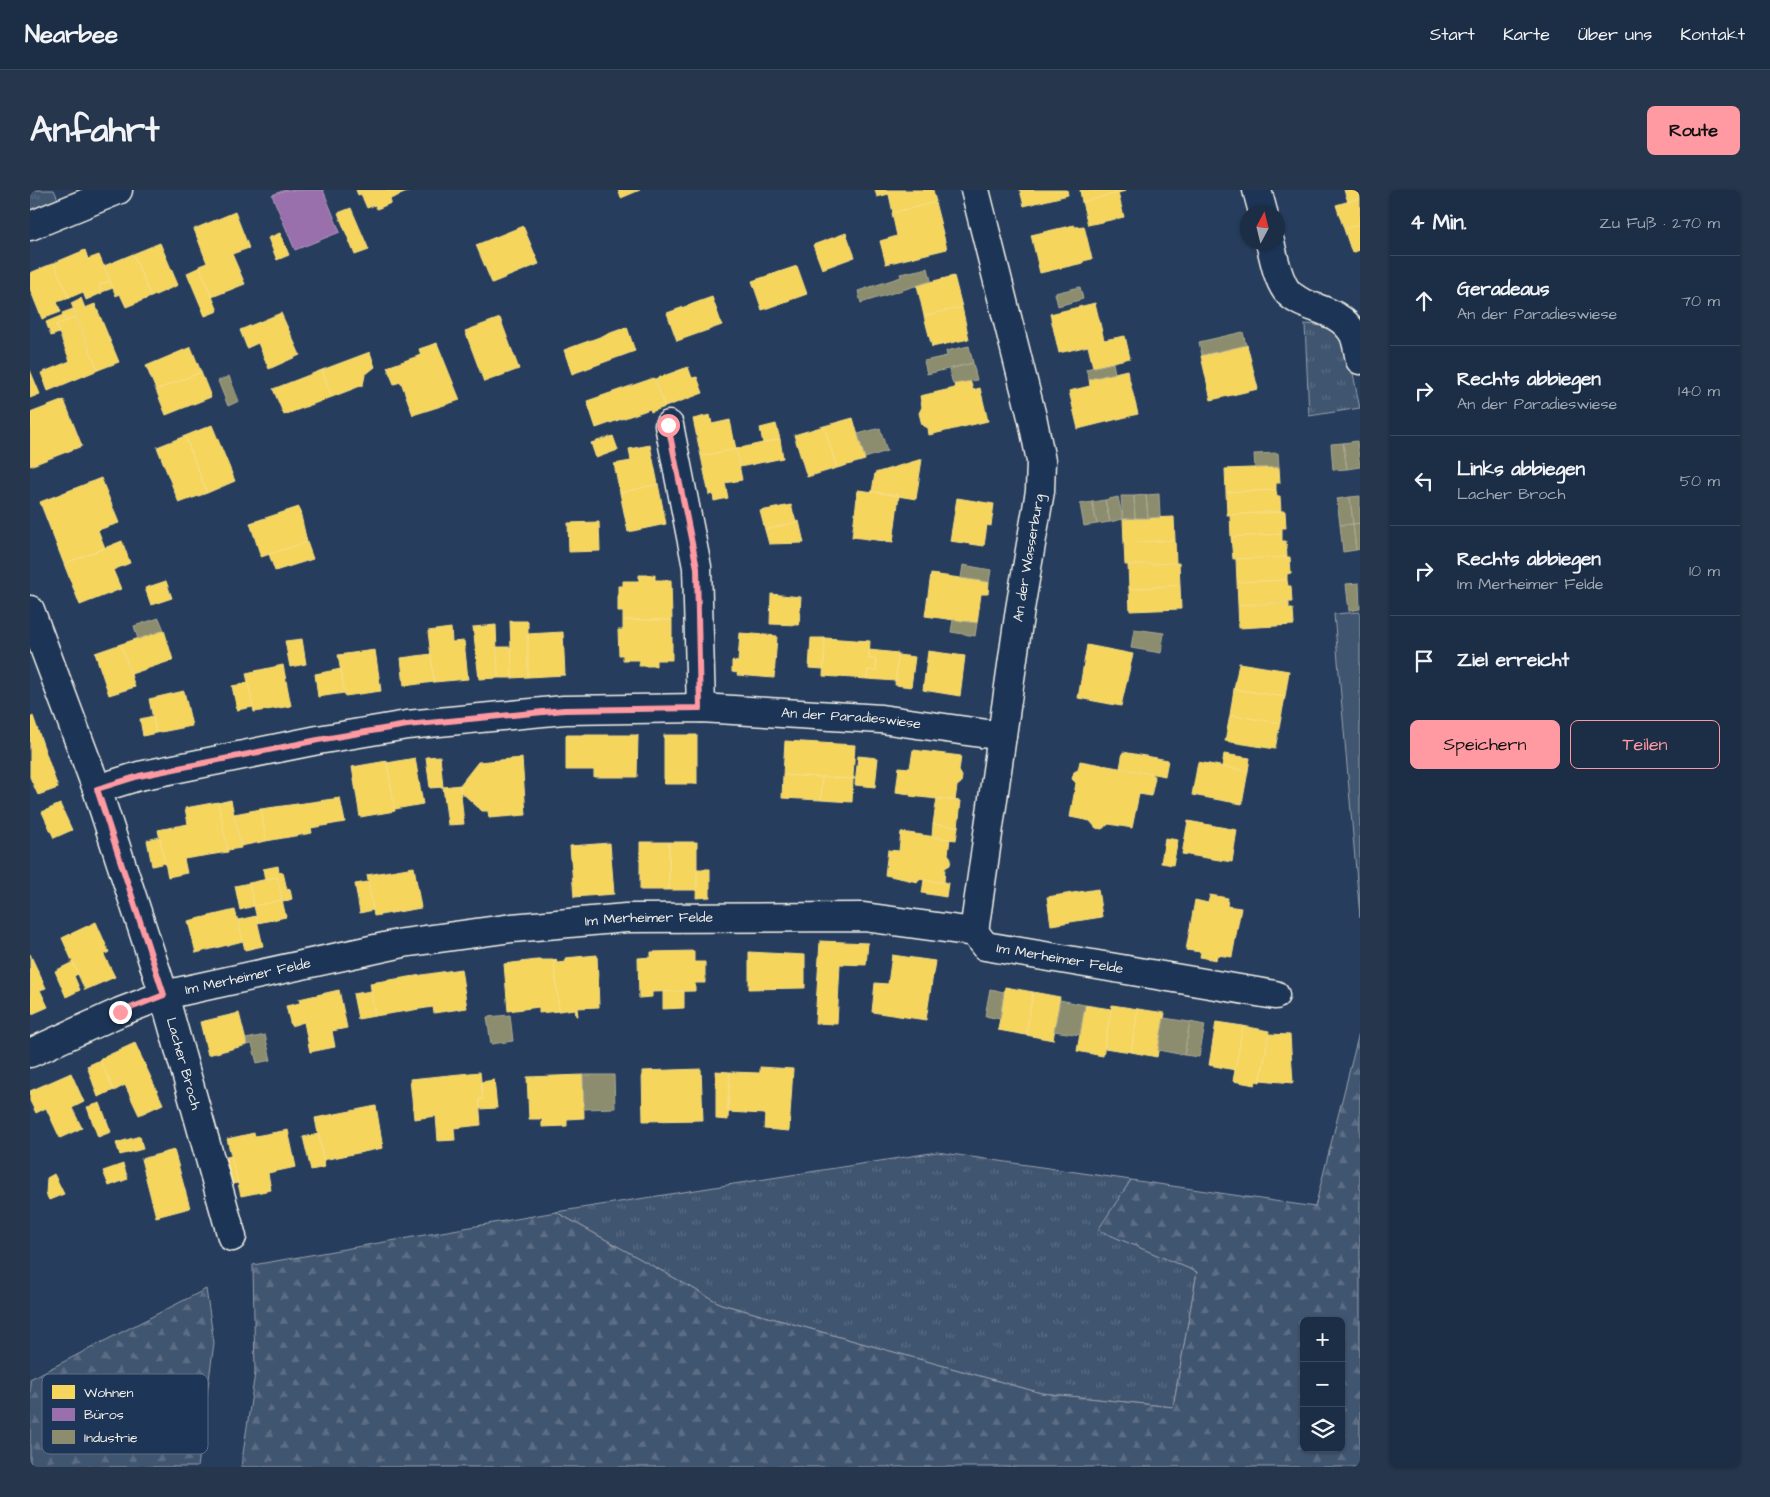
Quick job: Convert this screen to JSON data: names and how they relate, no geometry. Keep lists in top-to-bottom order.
{
  "streets": {
    "street": [
      "An der Wasserburg",
      "An der Paradieswiese",
      "Im Merheimer Felde",
      "Lacher Broch"
    ]
  },
  "crossings": [
    ["An der Wasserburg", "An der Paradieswiese"],
    ["An der Wasserburg", "Im Merheimer Felde"],
    ["An der Paradieswiese", "Lacher Broch"],
    ["Im Merheimer Felde", "Lacher Broch"]
  ],
  "legend": ["Wohnen", "Büros", "Industrie"],
  "north": "top",
  "page": {
    "header": "Nearbee",
    "nav": [
      "Start",
      "Karte",
      "Über uns",
      "Kontakt"
    ],
    "title": "Anfahrt",
    "buttons": [
      "Route",
      ["Speichern", "Teilen"]
    ],
    "heading": ["4 Min.", "Zu Fuß · 270 m"],
    "list": [
      ["Geradeaus", "An der Paradieswiese", "70 m"],
      ["Rechts abbiegen", "An der Paradieswiese", "140 m"],
      ["Links abbiegen", "Lacher Broch", "50 m"],
      ["Rechts abbiegen", "Im Merheimer Felde", "10 m"],
      "Ziel erreicht"
    ],
    "map_buttons": ["+", "−"]
  }
}
